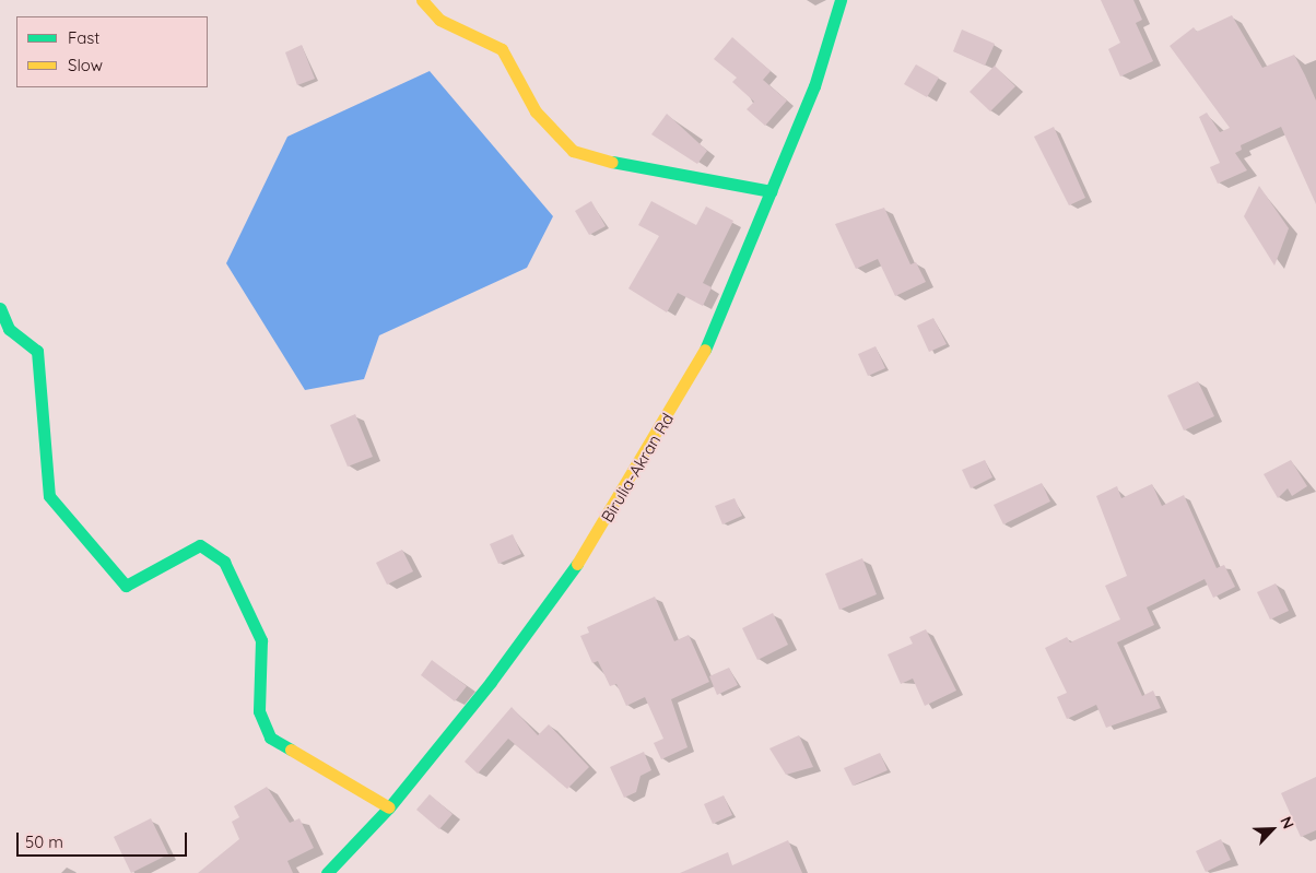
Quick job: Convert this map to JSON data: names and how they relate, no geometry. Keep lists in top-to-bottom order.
{
  "streets": {
    "street": ["Birulia-Akran Rd"]
  },
  "legend": ["Fast", "Slow"],
  "scale_bar": "50 m",
  "north": "top right"
}
